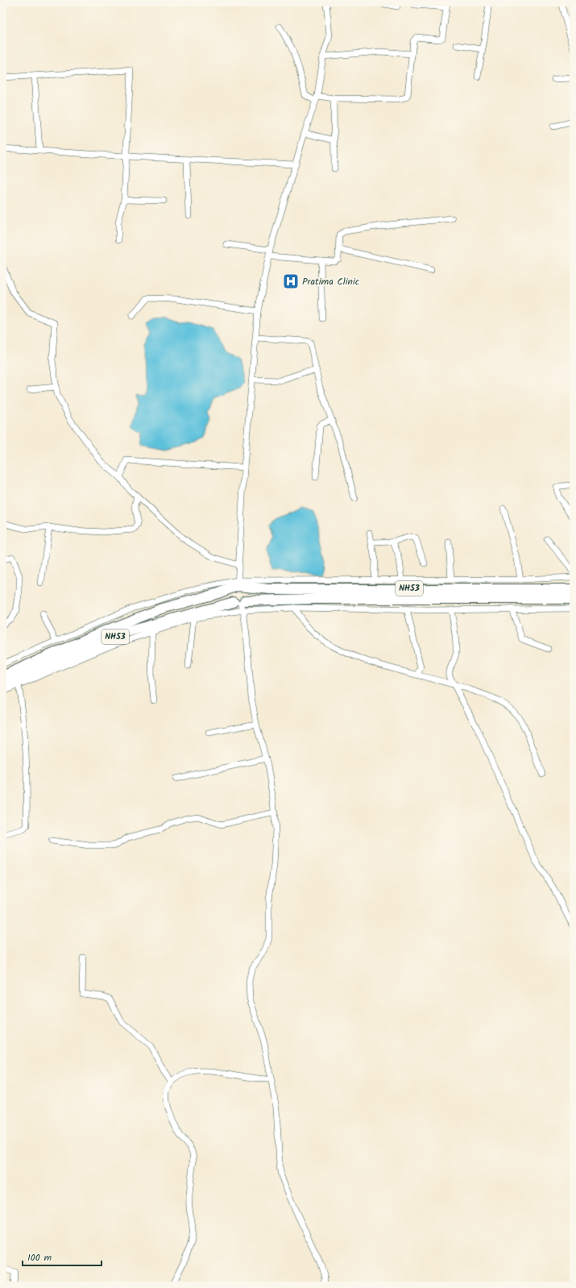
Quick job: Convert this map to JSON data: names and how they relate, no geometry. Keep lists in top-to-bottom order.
{
  "streets": {
    "highway": ["NH53"]
  },
  "places": {
    "hospital": ["Pratima Clinic"]
  },
  "scale_bar": "100 m"
}
